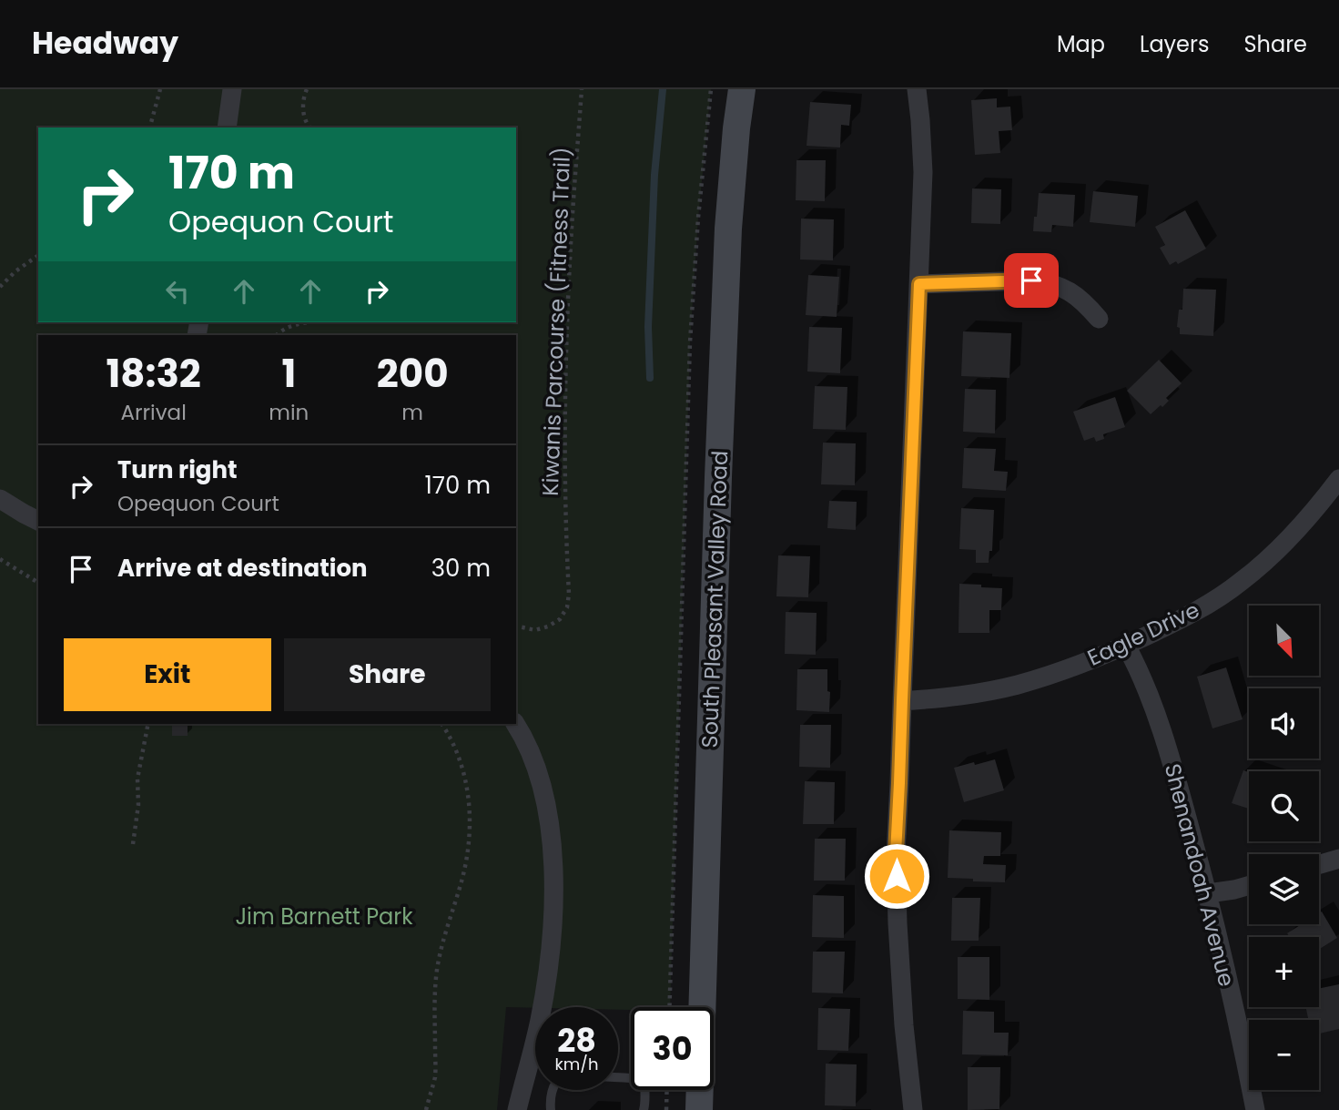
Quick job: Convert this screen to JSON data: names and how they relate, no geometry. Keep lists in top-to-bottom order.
{
  "streets": {
    "main road": ["South Pleasant Valley Road"],
    "street": ["Eagle Drive", "Shenandoah Avenue"],
    "path": ["Kiwanis Parcourse (Fitness Trail)"]
  },
  "crossings": [
    ["Eagle Drive", "Shenandoah Avenue"]
  ],
  "parks": ["Jim Barnett Park"],
  "north": "bottom right",
  "page": {
    "header": "Headway",
    "nav": ["Map", "Layers", "Share"],
    "turn": ["170 m", "Opequon Court"],
    "eta": [
      "18:32",
      "Arrival",
      "1",
      "min",
      "200",
      "m"
    ],
    "list": [
      {
        "name": "Turn right",
        "note": "Opequon Court",
        "value": "170 m"
      },
      {
        "name": "Arrive at destination",
        "value": "30 m"
      }
    ],
    "map_buttons": ["+", "−"],
    "buttons": ["Exit", "Share"],
    "speed": "28 km/h",
    "limit": "30"
  }
}
